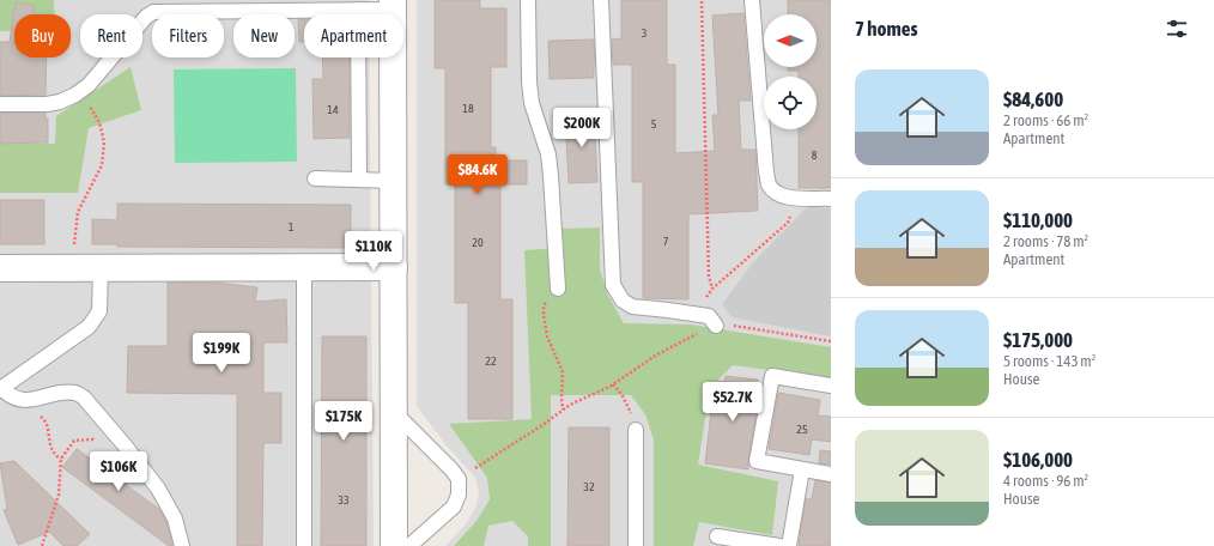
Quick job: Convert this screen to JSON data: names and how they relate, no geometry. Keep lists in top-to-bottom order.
{
  "house_numbers": [
    "3",
    "18",
    "14",
    "5",
    "8",
    "1",
    "7",
    "20",
    "22",
    "25",
    "32",
    "33"
  ],
  "north": "left",
  "page": {
    "heading": "7 homes",
    "chip": [
      "Buy",
      "Rent",
      "Filters",
      "New",
      "Apartment"
    ],
    "list": [
      {
        "name": "$84,600",
        "note": "2 rooms · 66 m² · Apartment"
      },
      {
        "name": "$110,000",
        "note": "2 rooms · 78 m² · Apartment"
      },
      {
        "name": "$175,000",
        "note": "5 rooms · 143 m² · House"
      },
      {
        "name": "$106,000",
        "note": "4 rooms · 96 m² · House"
      }
    ],
    "price": [
      "$200K",
      "$84.6K",
      "$110K",
      "$199K",
      "$52.7K",
      "$175K",
      "$106K"
    ]
  }
}
